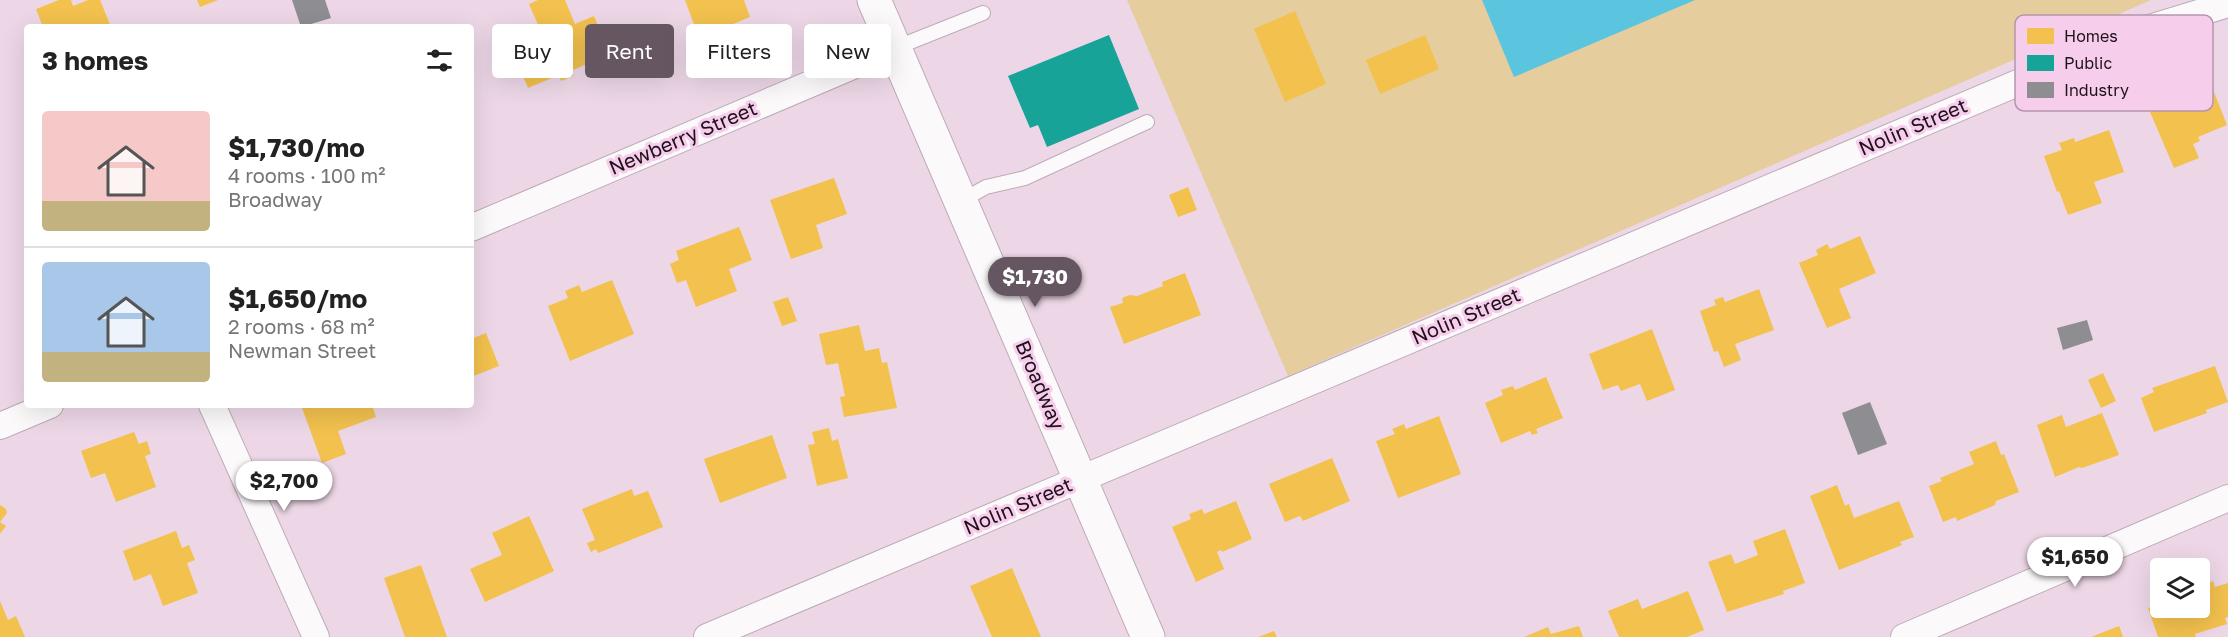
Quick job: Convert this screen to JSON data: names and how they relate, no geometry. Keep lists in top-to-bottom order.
{
  "streets": {
    "street": ["Nolin Street", "Newberry Street", "Broadway"]
  },
  "crossings": [
    ["Nolin Street", "Broadway"],
    ["Newberry Street", "Broadway"]
  ],
  "legend": ["Homes", "Public", "Industry"],
  "page": {
    "chip": [
      "Buy",
      "Rent",
      "Filters",
      "New"
    ],
    "heading": "3 homes",
    "list": [
      {
        "name": "$1,730/mo",
        "note": "4 rooms · 100 m² · Broadway"
      },
      {
        "name": "$1,650/mo",
        "note": "2 rooms · 68 m² · Newman Street"
      }
    ],
    "price": ["$1,730", "$2,700", "$1,650"]
  }
}
